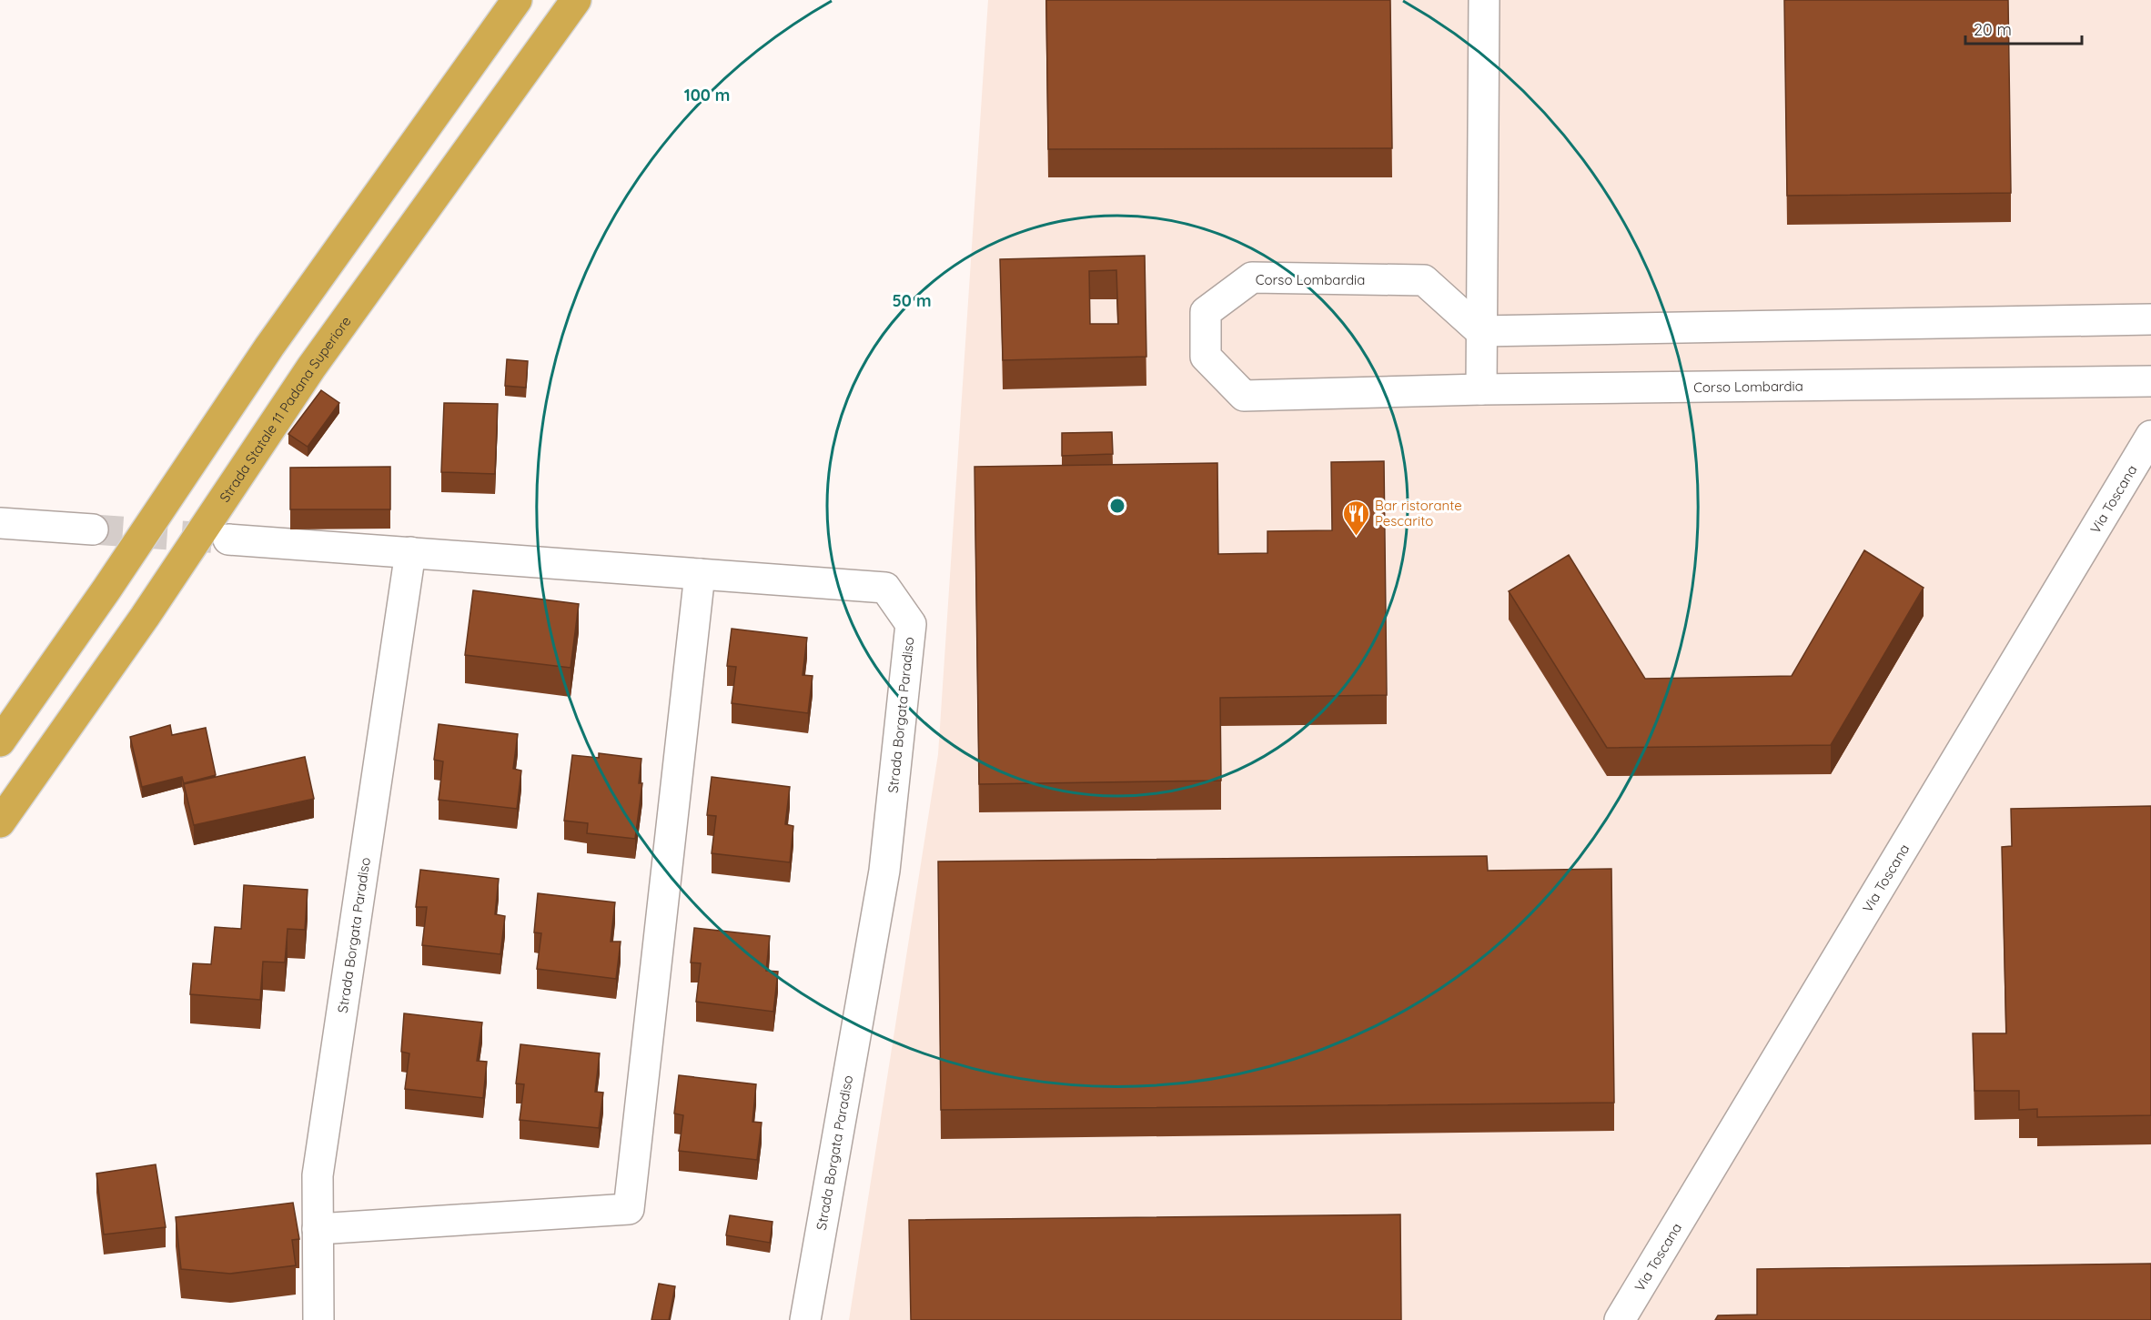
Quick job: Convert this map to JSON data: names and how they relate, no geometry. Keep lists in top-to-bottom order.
{
  "streets": {
    "highway": ["Strada Statale 11 Padana Superiore"],
    "street": ["Corso Lombardia", "Via Toscana", "Strada Borgata Paradiso"]
  },
  "places": {
    "restaurant": ["Bar ristorante Pescarito"]
  },
  "scale_bar": "20 m",
  "rings": ["100 m", "50 m"]
}
